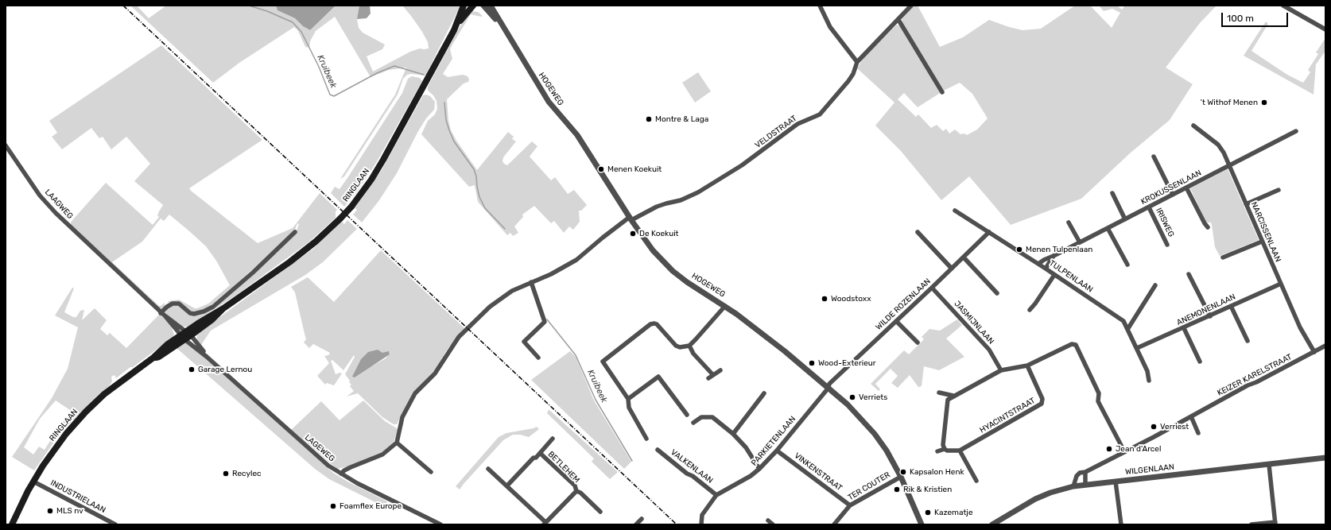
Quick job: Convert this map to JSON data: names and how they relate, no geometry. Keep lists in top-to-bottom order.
{
  "streets": {
    "main road": ["RINGLAAN"],
    "street": [
      "HOGEWEG",
      "VELDSTRAAT",
      "KROKUSSENLAAN",
      "LAAGWEG",
      "IRISWEG",
      "NARCISSENLAAN",
      "TULPENLAAN",
      "WILDE ROZENLAAN",
      "ANEMONENLAAN",
      "JASMIJNLAAN",
      "KEIZER KARELSTRAAT",
      "HYACINTSTRAAT",
      "PARKIETENLAAN",
      "LAGEWEG",
      "VALKENLAAN",
      "BETLEHEM",
      "WILGENLAAN",
      "VINKENSTRAAT",
      "TER COUTER",
      "INDUSTRIELAAN"
    ]
  },
  "crossings": [
    ["HOGEWEG", "VELDSTRAAT"],
    ["HOGEWEG", "WILDE ROZENLAAN"],
    ["HOGEWEG", "PARKIETENLAAN"],
    ["HOGEWEG", "TER COUTER"],
    ["RINGLAAN", "LAGEWEG"],
    ["RINGLAAN", "INDUSTRIELAAN"],
    ["KROKUSSENLAAN", "IRISWEG"],
    ["KROKUSSENLAAN", "NARCISSENLAAN"],
    ["KROKUSSENLAAN", "TULPENLAAN"],
    ["LAAGWEG", "LAGEWEG"],
    ["NARCISSENLAAN", "ANEMONENLAAN"],
    ["NARCISSENLAAN", "KEIZER KARELSTRAAT"],
    ["TULPENLAAN", "WILDE ROZENLAAN"],
    ["TULPENLAAN", "ANEMONENLAAN"],
    ["WILDE ROZENLAAN", "JASMIJNLAAN"],
    ["WILDE ROZENLAAN", "PARKIETENLAAN"],
    ["KEIZER KARELSTRAAT", "WILGENLAAN"],
    ["PARKIETENLAAN", "VALKENLAAN"],
    ["PARKIETENLAAN", "VINKENSTRAAT"],
    ["VINKENSTRAAT", "TER COUTER"]
  ],
  "water": ["Kruibeek"],
  "places": [
    "'t Withof Menen",
    "Montre & Laga",
    "Menen Koekuit",
    "De Koekuit",
    "Menen Tulpenlaan",
    "Woodstoxx",
    "Wood-Exterieur",
    "Garage Lernou",
    "Verriets",
    "Verriest",
    "Jean d'Arcel",
    "Kapsalon Henk",
    "Recylec",
    "Rik & Kristien",
    "Foamflex Europe",
    "MLS nv",
    "Kazematje"
  ],
  "scale_bar": "100 m"
}
